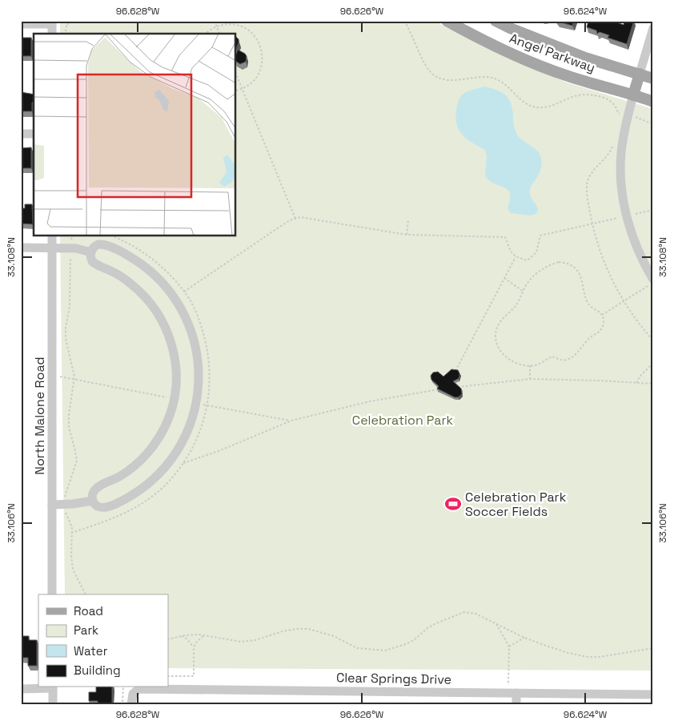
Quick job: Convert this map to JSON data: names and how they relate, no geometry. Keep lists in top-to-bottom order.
{
  "streets": {
    "main road": ["Angel Parkway"],
    "street": ["North Malone Road", "Clear Springs Drive"]
  },
  "parks": ["Celebration Park"],
  "places": {
    "sports": ["Celebration Park Soccer Fields"]
  },
  "legend": [
    "Road",
    "Park",
    "Water",
    "Building"
  ],
  "coordinates": [
    "96.628°W",
    "96.626°W",
    "96.624°W",
    "33.108°N",
    "33.106°N"
  ]
}
